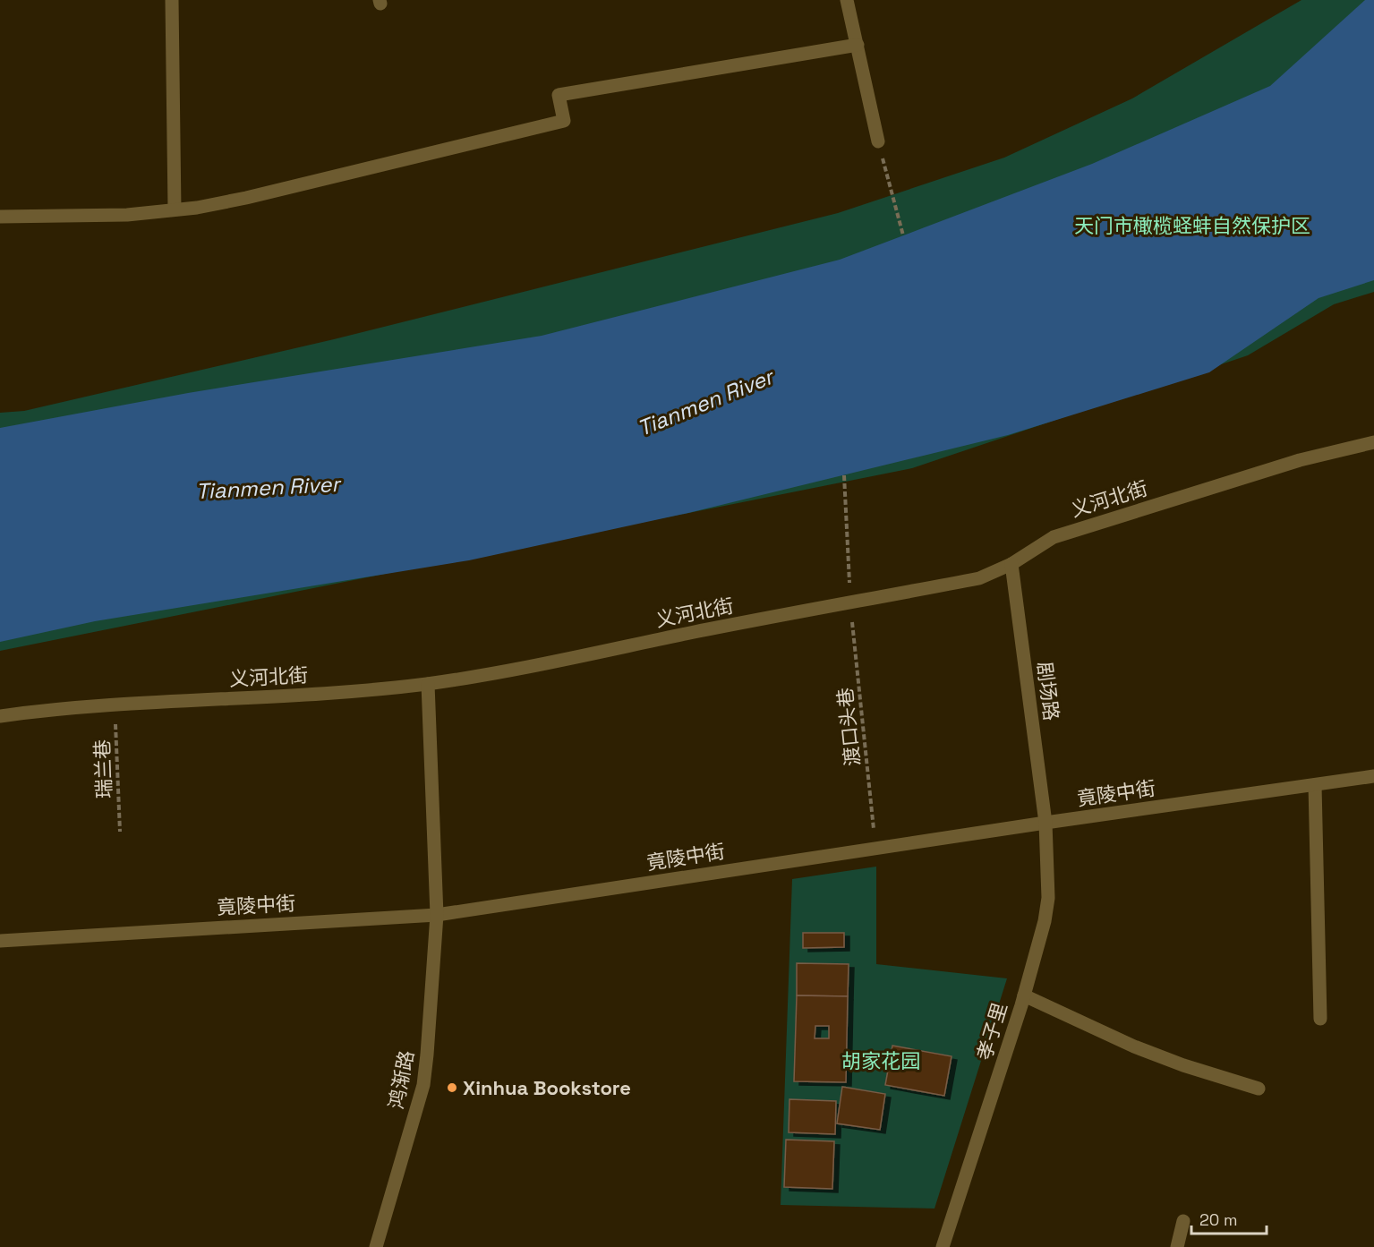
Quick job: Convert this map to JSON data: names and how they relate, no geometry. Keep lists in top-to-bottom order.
{
  "streets": {
    "street": [
      "义河北街",
      "剧场路",
      "竟陵中街",
      "孝子里",
      "鸿渐路"
    ],
    "path": ["渡口头巷", "瑞兰巷"]
  },
  "crossings": [
    ["义河北街", "剧场路"],
    ["义河北街", "渡口头巷"],
    ["义河北街", "瑞兰巷"],
    ["义河北街", "鸿渐路"],
    ["剧场路", "竟陵中街"],
    ["剧场路", "孝子里"],
    ["渡口头巷", "竟陵中街"],
    ["竟陵中街", "孝子里"],
    ["竟陵中街", "鸿渐路"]
  ],
  "water": ["Tianmen River"],
  "parks": ["天门市橄榄蛏蚌自然保护区", "胡家花园"],
  "places": ["Xinhua Bookstore"],
  "scale_bar": "20 m"
}
